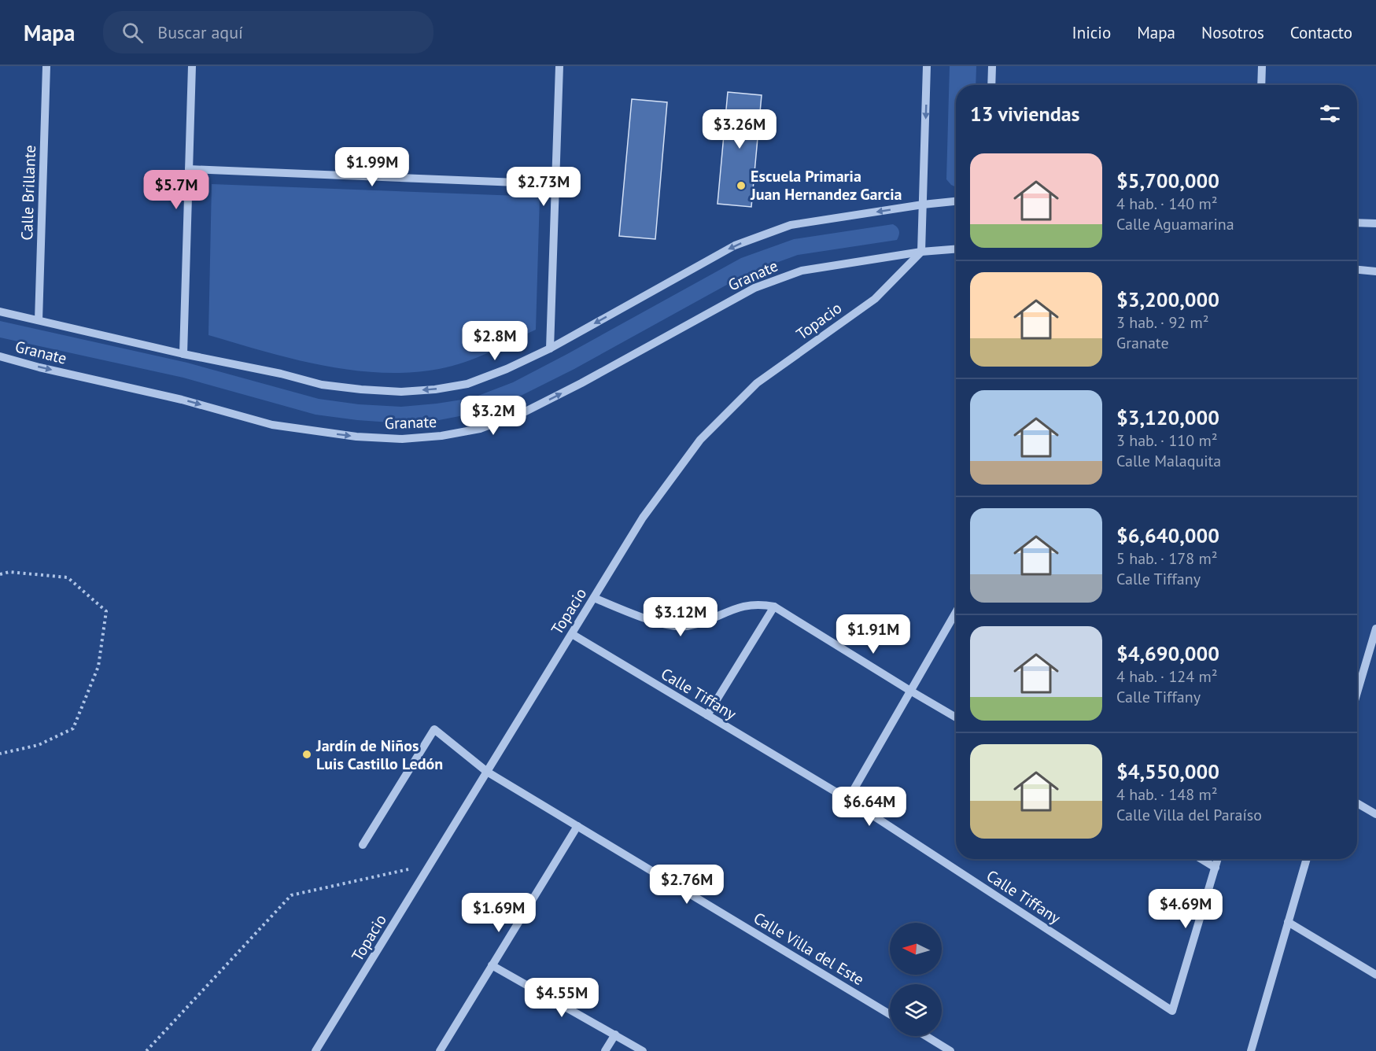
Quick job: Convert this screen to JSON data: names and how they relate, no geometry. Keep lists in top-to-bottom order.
{
  "streets": {
    "street": [
      "Calle Brillante",
      "Granate",
      "Topacio",
      "Calle Tiffany",
      "Calle Villa del Este"
    ]
  },
  "crossings": [
    ["Calle Brillante", "Granate"],
    ["Granate", "Topacio"],
    ["Topacio", "Calle Tiffany"],
    ["Topacio", "Calle Villa del Este"]
  ],
  "places": ["Escuela Primaria Juan Hernandez Garcia", "Jardín de Niños Luis Castillo Ledón"],
  "north": "left",
  "page": {
    "header": "Mapa",
    "search": "Buscar aquí",
    "nav": [
      "Inicio",
      "Mapa",
      "Nosotros",
      "Contacto"
    ],
    "heading": "13 viviendas",
    "price": [
      "$3.26M",
      "$1.99M",
      "$2.73M",
      "$5.7M",
      "$2.8M",
      "$3.2M",
      "$3.12M",
      "$1.91M",
      "$6.64M",
      "$2.76M",
      "$4.69M",
      "$1.69M",
      "$4.55M"
    ],
    "list": [
      {
        "name": "$5,700,000",
        "note": "4 hab. · 140 m² · Calle Aguamarina"
      },
      {
        "name": "$3,200,000",
        "note": "3 hab. · 92 m² · Granate"
      },
      {
        "name": "$3,120,000",
        "note": "3 hab. · 110 m² · Calle Malaquita"
      },
      {
        "name": "$6,640,000",
        "note": "5 hab. · 178 m² · Calle Tiffany"
      },
      {
        "name": "$4,690,000",
        "note": "4 hab. · 124 m² · Calle Tiffany"
      },
      {
        "name": "$4,550,000",
        "note": "4 hab. · 148 m² · Calle Villa del Paraíso"
      }
    ]
  }
}
